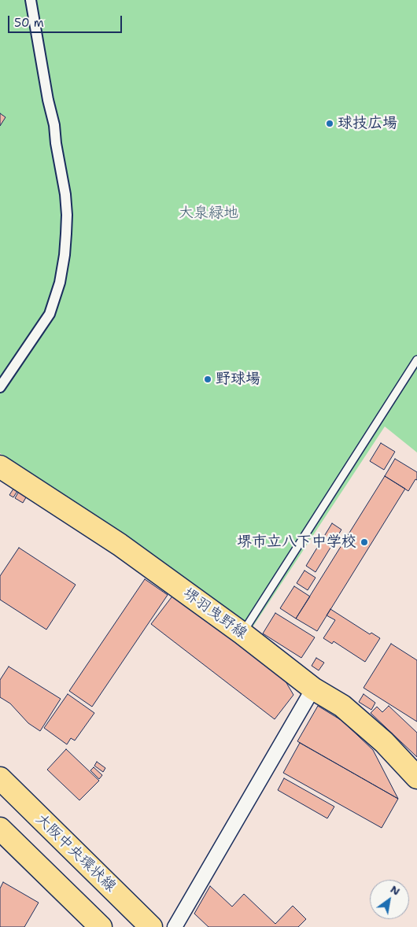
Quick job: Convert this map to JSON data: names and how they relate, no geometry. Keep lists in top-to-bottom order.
{
  "streets": {
    "main road": ["堺羽曳野線", "大阪中央環状線"]
  },
  "parks": ["大泉緑地"],
  "places": ["球技広場", "野球場", "堺市立八下中学校"],
  "scale_bar": "50 m",
  "north": "top right"
}
